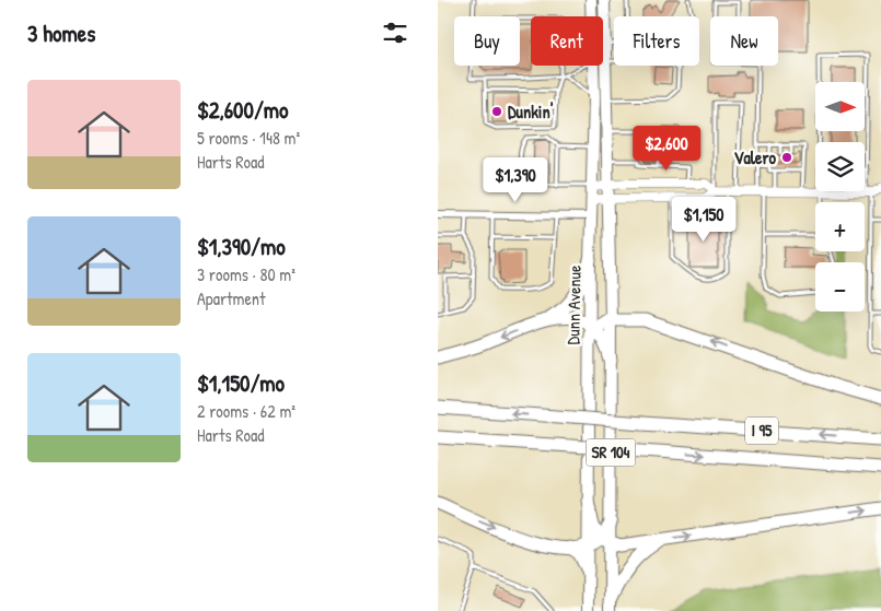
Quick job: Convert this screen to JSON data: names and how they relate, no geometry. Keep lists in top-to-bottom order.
{
  "streets": {
    "highway": ["I 95"],
    "main road": ["Dunn Avenue", "SR 104"]
  },
  "places": ["Dunkin'", "Valero"],
  "north": "right",
  "page": {
    "heading": "3 homes",
    "chip": [
      "Buy",
      "Rent",
      "Filters",
      "New"
    ],
    "list": [
      {
        "name": "$2,600/mo",
        "note": "5 rooms · 148 m² · Harts Road"
      },
      {
        "name": "$1,390/mo",
        "note": "3 rooms · 80 m² · Apartment"
      },
      {
        "name": "$1,150/mo",
        "note": "2 rooms · 62 m² · Harts Road"
      }
    ],
    "map_buttons": ["+", "−"],
    "price": ["$2,600", "$1,390", "$1,150"]
  }
}
